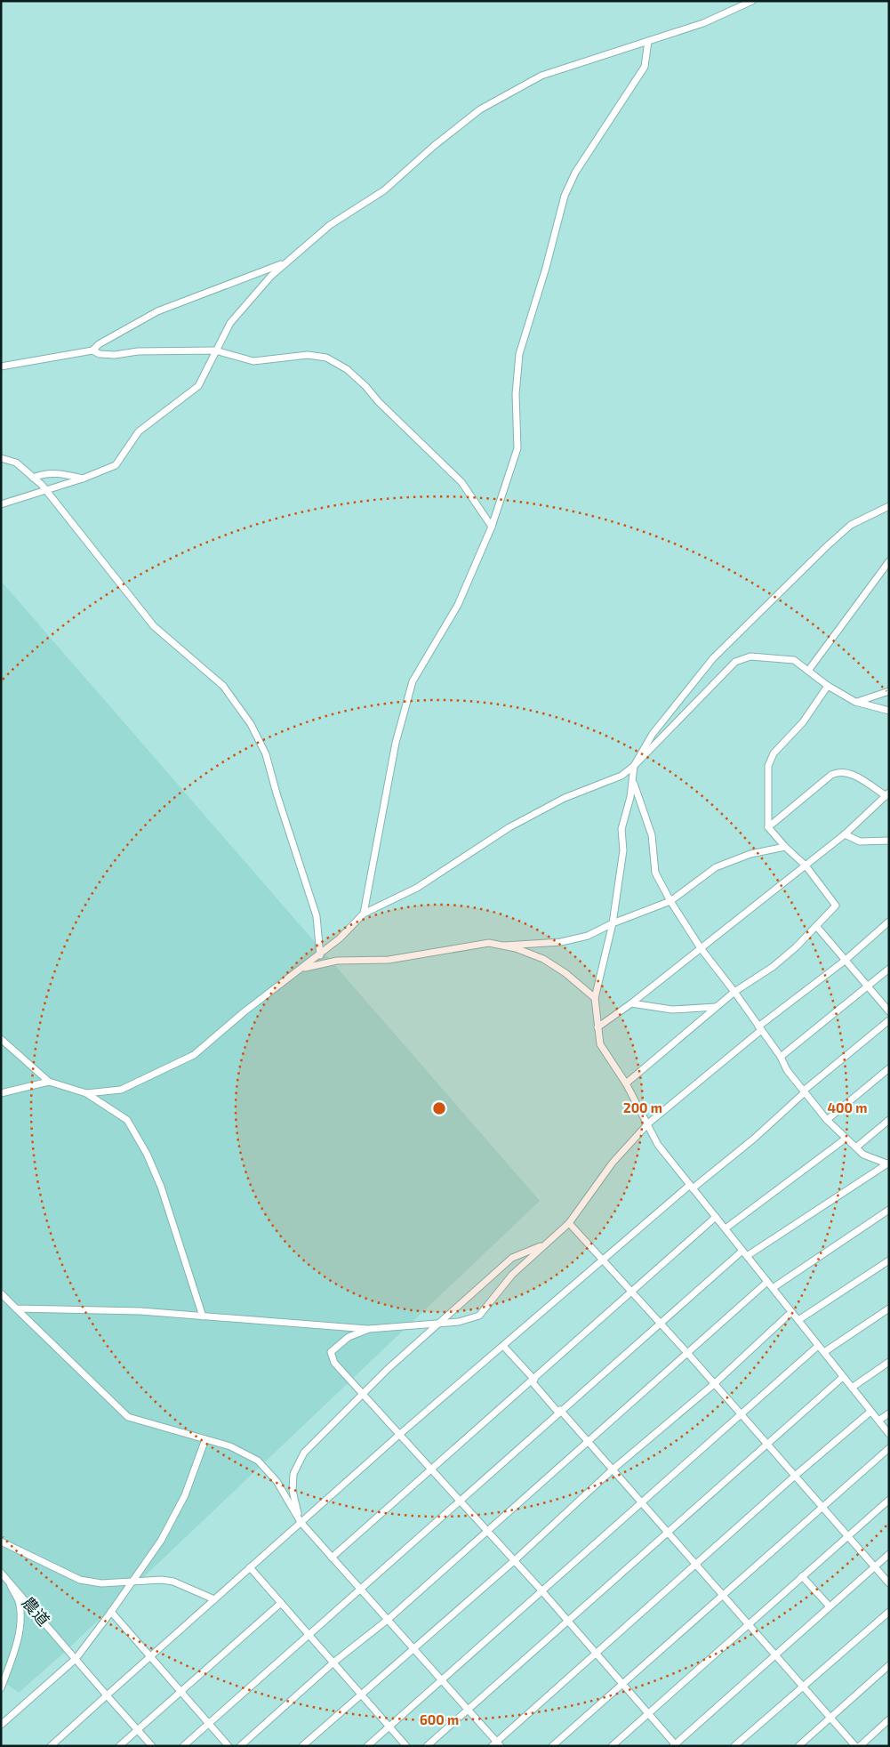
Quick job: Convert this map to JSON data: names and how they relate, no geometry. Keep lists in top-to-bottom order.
{
  "streets": {
    "street": ["農道"]
  },
  "rings": ["200 m", "400 m", "600 m"]
}
